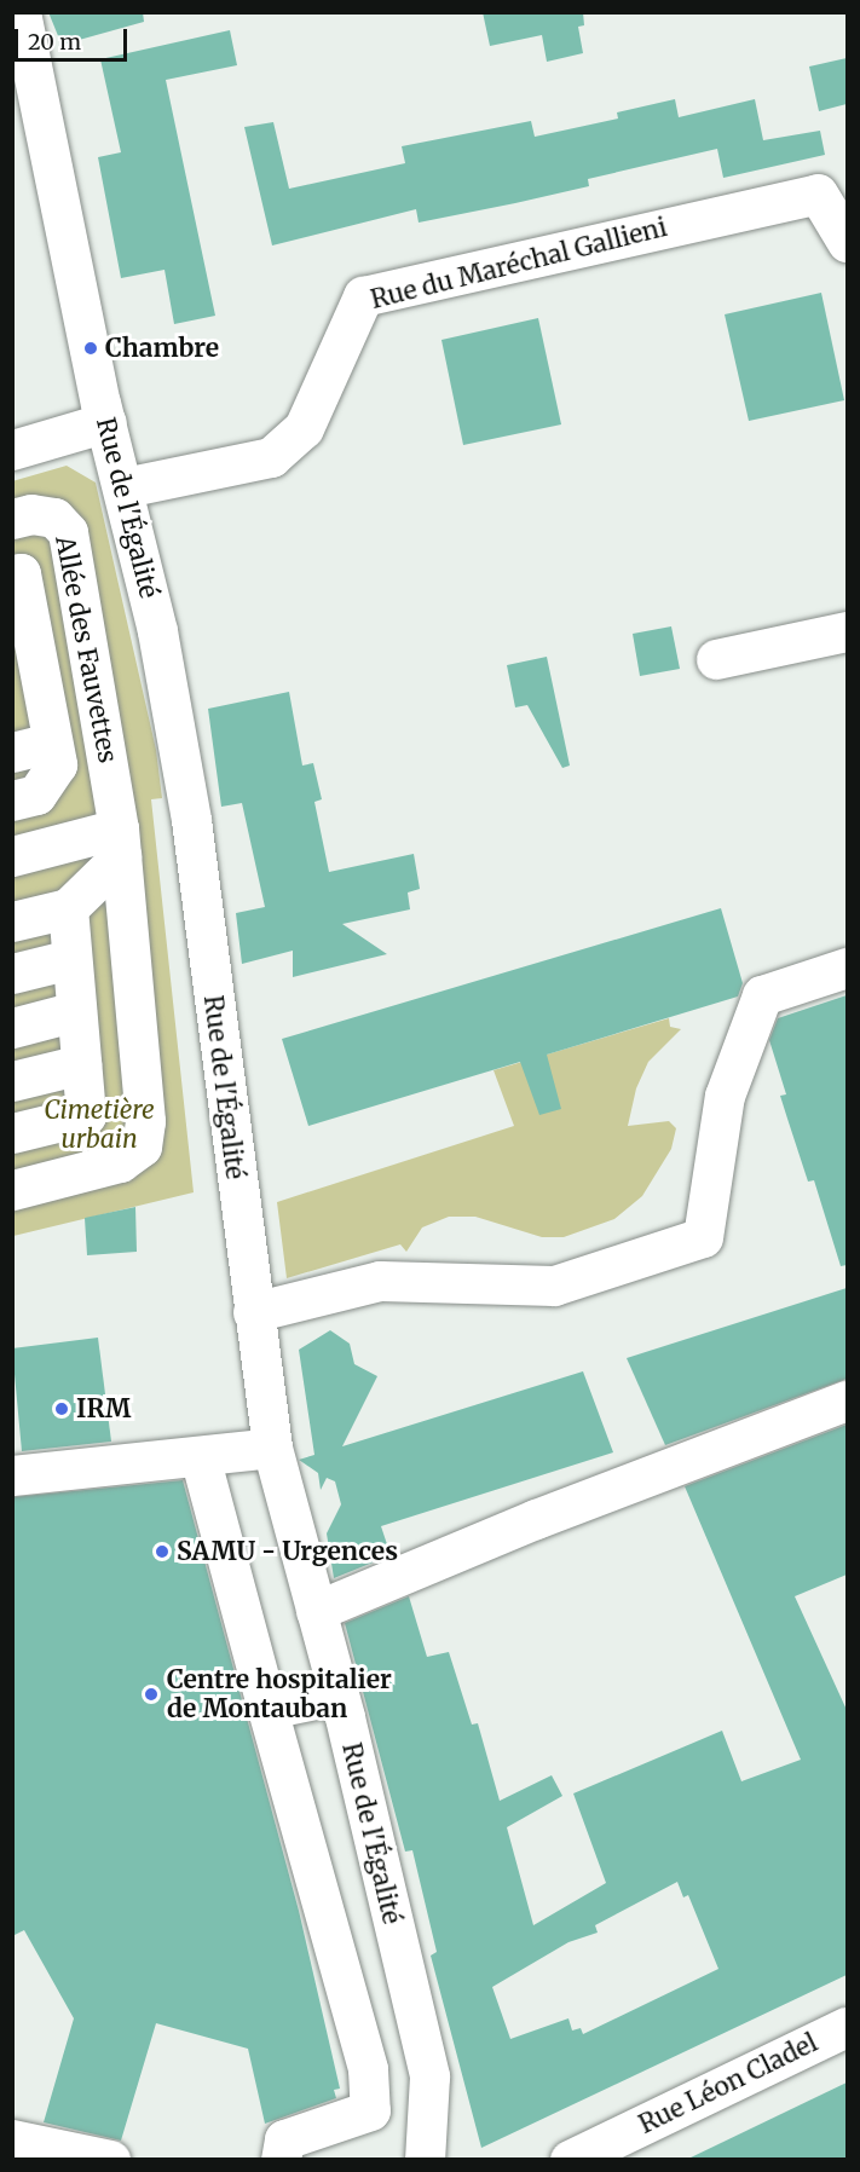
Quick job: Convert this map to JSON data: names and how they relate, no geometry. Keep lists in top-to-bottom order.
{
  "streets": {
    "street": [
      "Rue du Maréchal Gallieni",
      "Rue de l'Égalité",
      "Allée des Fauvettes",
      "Rue Léon Cladel"
    ]
  },
  "crossings": [
    ["Rue du Maréchal Gallieni", "Rue de l'Égalité"]
  ],
  "parks": ["Cimetière urbain"],
  "places": [
    "Chambre",
    "IRM",
    "SAMU - Urgences",
    "Centre hospitalier de Montauban"
  ],
  "scale_bar": "20 m"
}
